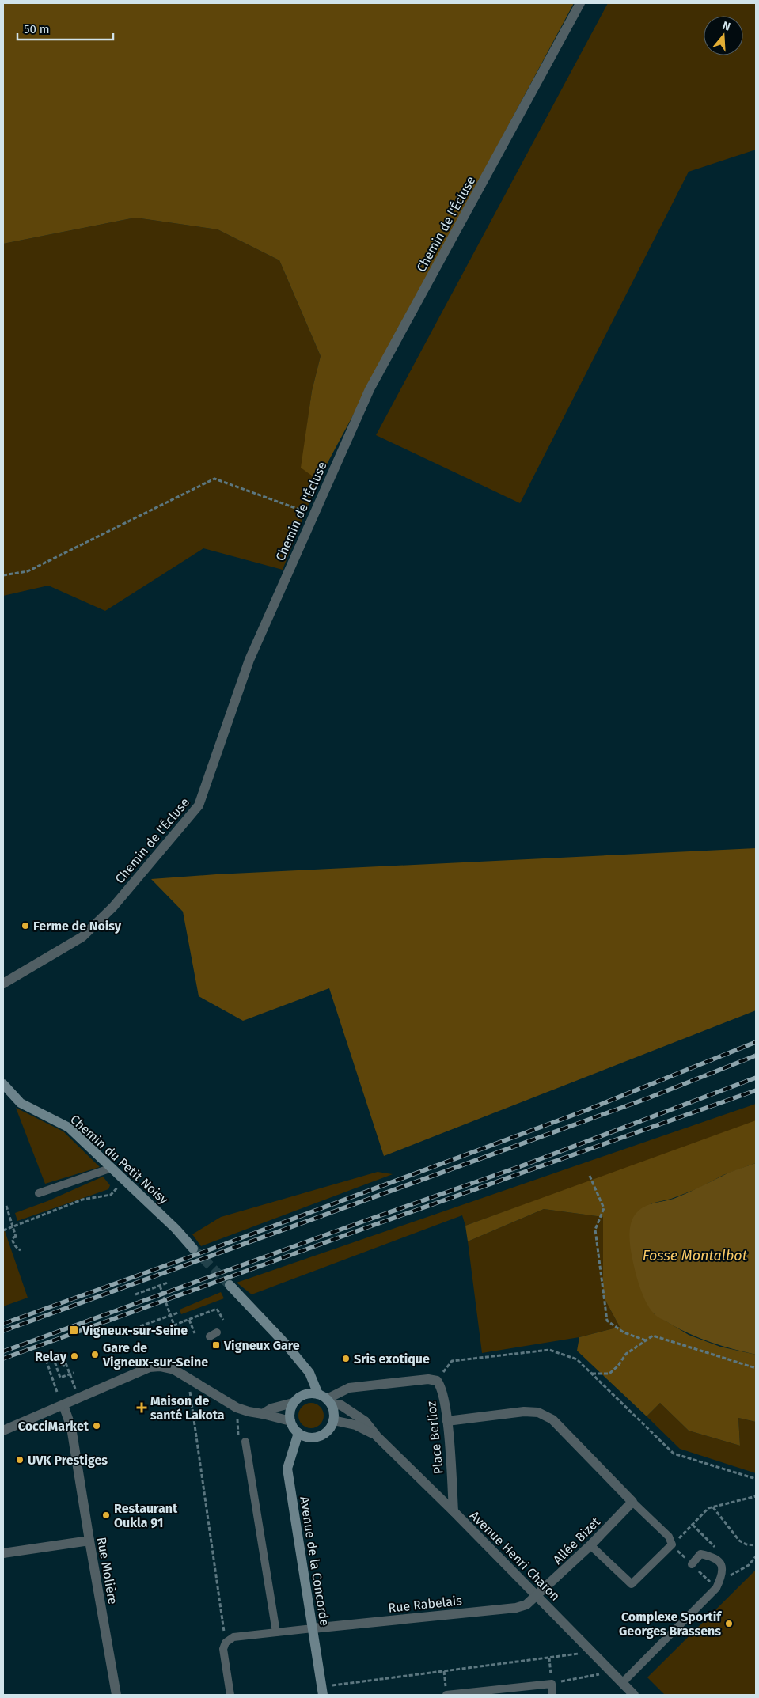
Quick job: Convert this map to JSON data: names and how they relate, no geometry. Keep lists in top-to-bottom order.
{
  "streets": {
    "street": [
      "Chemin de l'Écluse",
      "Chemin du Petit Noisy",
      "Place Berlioz",
      "Allée Bizet",
      "Avenue Henri Charon",
      "Avenue de la Concorde",
      "Rue Molière",
      "Rue Rabelais"
    ]
  },
  "crossings": [
    ["Place Berlioz", "Avenue Henri Charon"],
    ["Allée Bizet", "Avenue Henri Charon"],
    ["Allée Bizet", "Rue Rabelais"],
    ["Avenue Henri Charon", "Avenue de la Concorde"],
    ["Avenue Henri Charon", "Rue Rabelais"],
    ["Avenue de la Concorde", "Rue Rabelais"]
  ],
  "water": ["Fosse Montalbot"],
  "places": {
    "other": [
      "Ferme de Noisy",
      "Gare de Vigneux-sur-Seine",
      "Relay",
      "Sris exotique",
      "CocciMarket",
      "UVK Prestiges",
      "Restaurant Oukla 91",
      "Complexe Sportif Georges Brassens"
    ],
    "transit": ["Vigneux-sur-Seine", "Vigneux Gare"],
    "health": ["Maison de santé Lakota"]
  },
  "scale_bar": "50 m",
  "north": "top"
}
